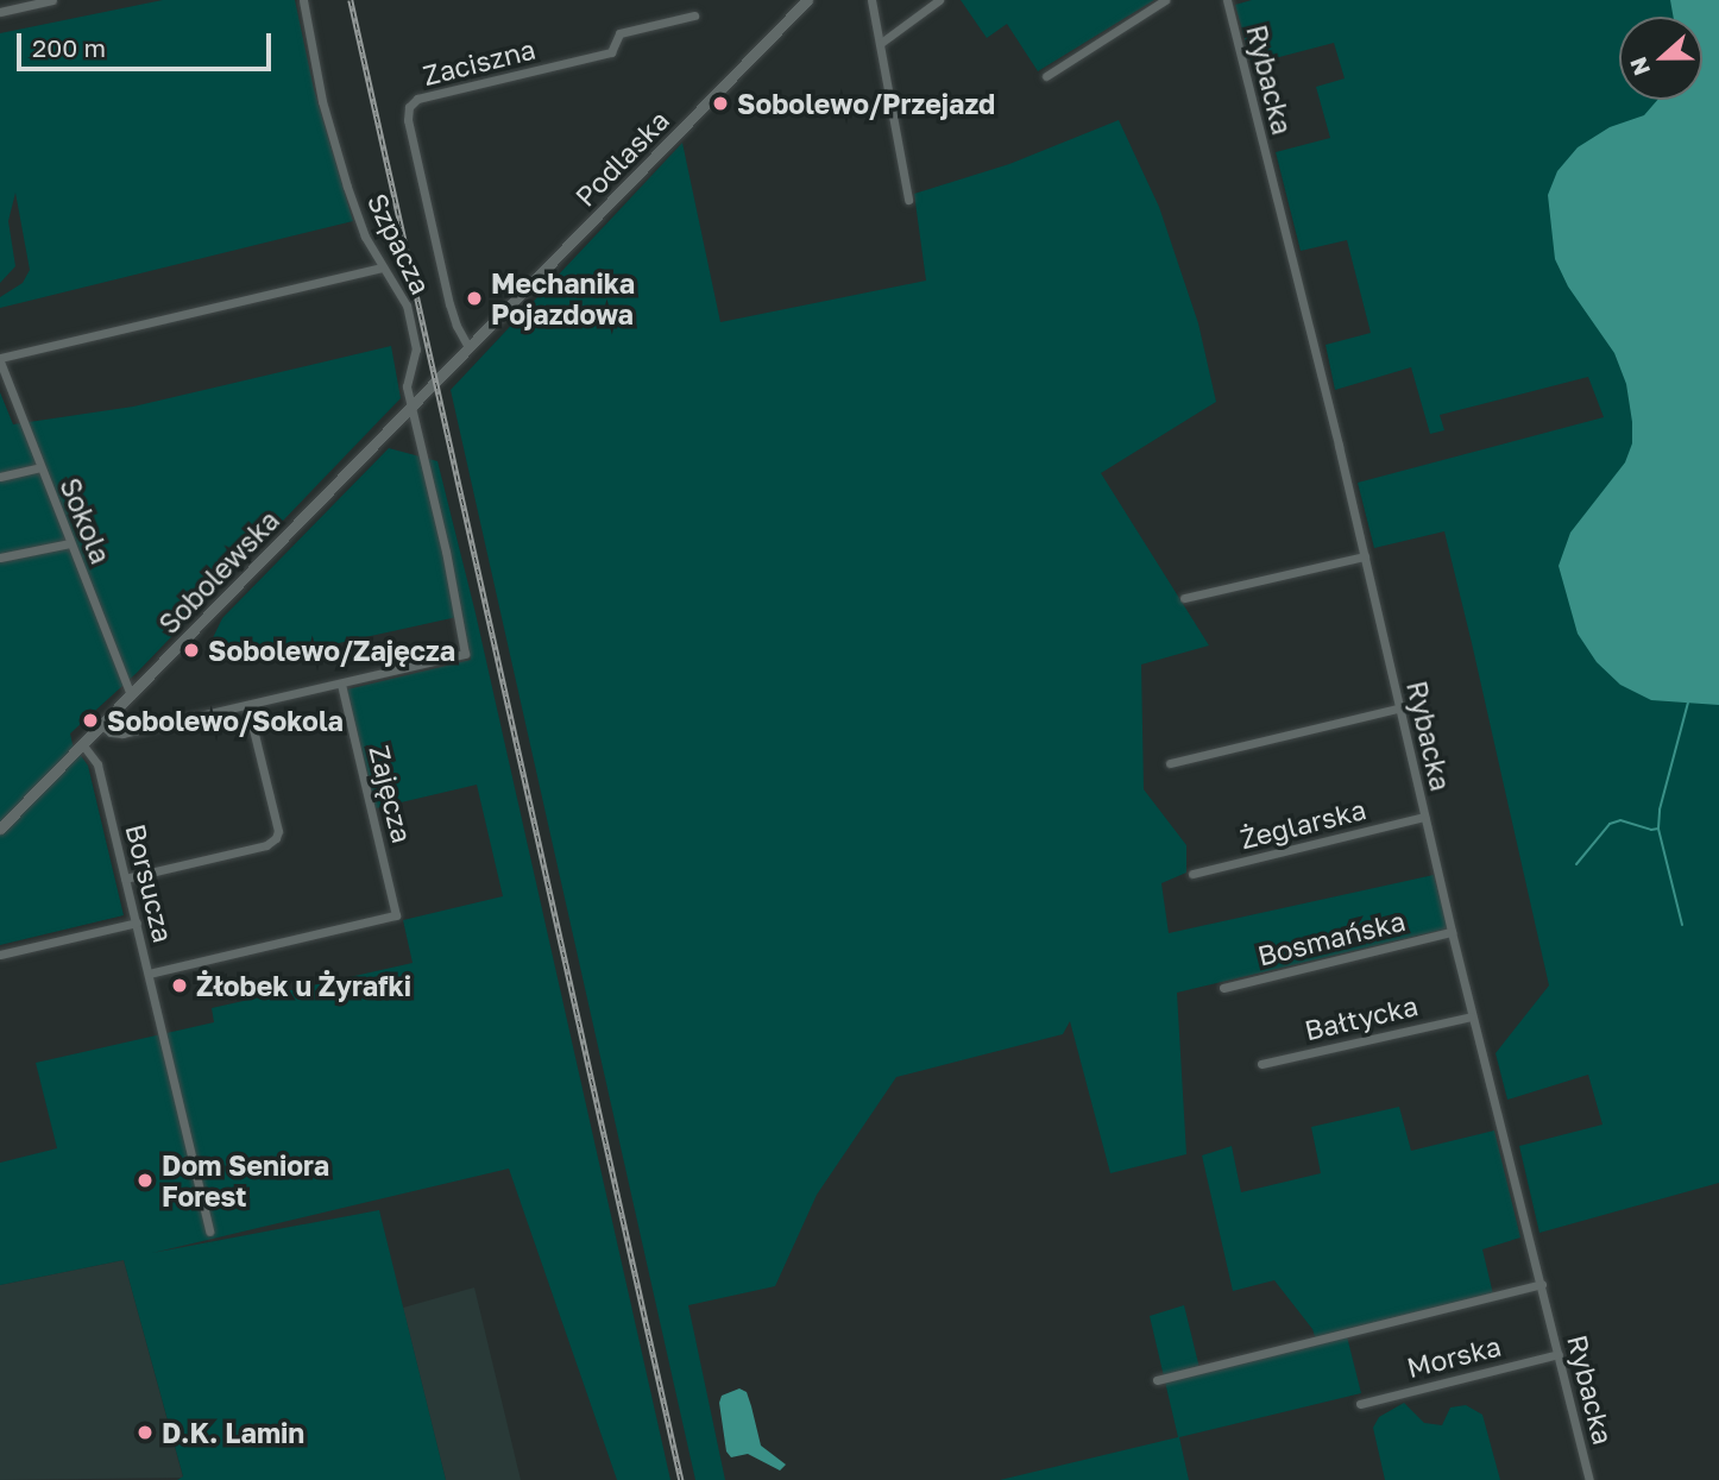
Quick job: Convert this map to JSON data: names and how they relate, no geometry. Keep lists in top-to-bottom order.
{
  "streets": {
    "street": [
      "Zaciszna",
      "Rybacka",
      "Podlaska",
      "Szpacza",
      "Sokola",
      "Sobolewska",
      "Zajęcza",
      "Żeglarska",
      "Borsucza",
      "Bosmańska",
      "Bałtycka",
      "Morska"
    ]
  },
  "crossings": [
    ["Zaciszna", "Podlaska"],
    ["Zaciszna", "Sobolewska"],
    ["Rybacka", "Żeglarska"],
    ["Rybacka", "Bosmańska"],
    ["Rybacka", "Bałtycka"],
    ["Rybacka", "Morska"],
    ["Podlaska", "Sobolewska"],
    ["Szpacza", "Sobolewska"],
    ["Szpacza", "Zajęcza"],
    ["Sokola", "Sobolewska"],
    ["Sobolewska", "Borsucza"],
    ["Zajęcza", "Borsucza"]
  ],
  "places": [
    "Sobolewo/Przejazd",
    "Mechanika Pojazdowa",
    "Sobolewo/Zajęcza",
    "Sobolewo/Sokola",
    "Żłobek u Żyrafki",
    "Dom Seniora Forest",
    "D.K. Lamin"
  ],
  "scale_bar": "200 m",
  "north": "left"
}
